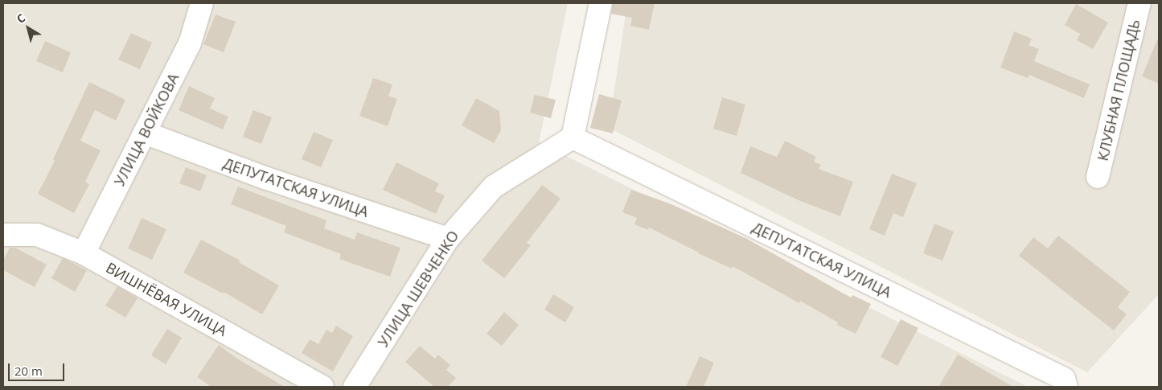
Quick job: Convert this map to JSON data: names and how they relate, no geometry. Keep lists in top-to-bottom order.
{
  "streets": {
    "street": [
      "КЛУБНАЯ ПЛОЩАДЬ",
      "УЛИЦА ВОЙКОВА",
      "ДЕПУТАТСКАЯ УЛИЦА",
      "УЛИЦА ШЕВЧЕНКО",
      "ВИШНЁВАЯ УЛИЦА"
    ]
  },
  "crossings": [
    ["УЛИЦА ВОЙКОВА", "ДЕПУТАТСКАЯ УЛИЦА"],
    ["УЛИЦА ВОЙКОВА", "ВИШНЁВАЯ УЛИЦА"],
    ["ДЕПУТАТСКАЯ УЛИЦА", "УЛИЦА ШЕВЧЕНКО"]
  ],
  "scale_bar": "20 m",
  "north": "top left"
}
